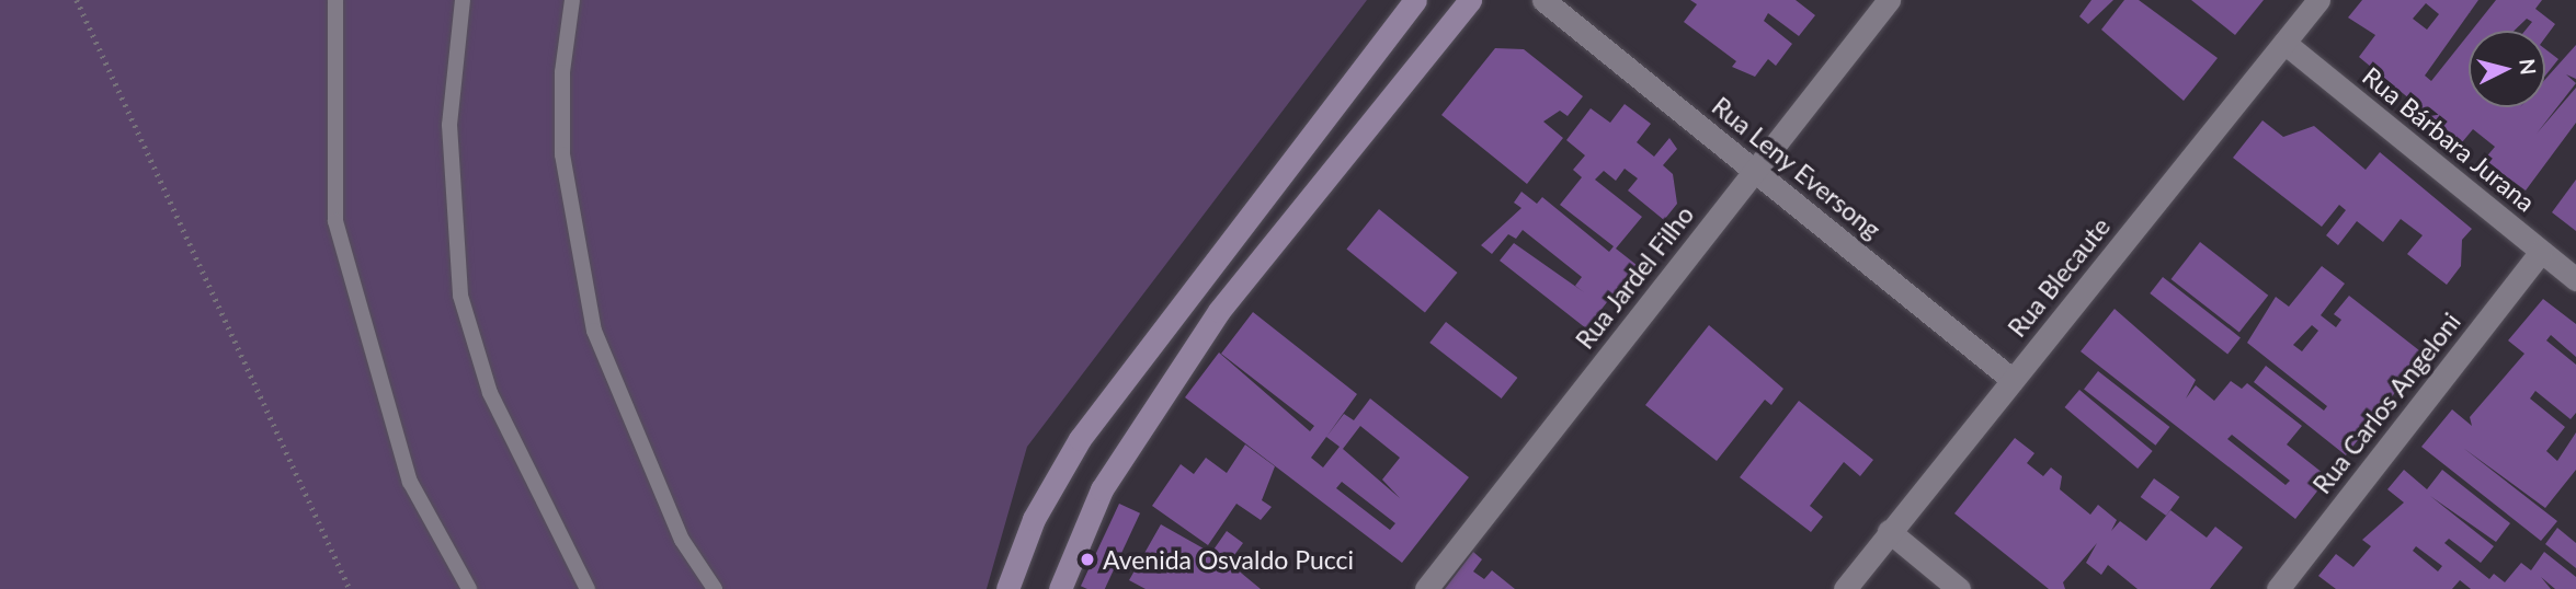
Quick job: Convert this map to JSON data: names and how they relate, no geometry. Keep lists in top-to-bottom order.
{
  "streets": {
    "street": [
      "Rua Bárbara Jurana",
      "Rua Leny Eversong",
      "Rua Jardel Filho",
      "Rua Blecaute",
      "Rua Carlos Angeloni"
    ]
  },
  "crossings": [
    ["Rua Bárbara Jurana", "Rua Blecaute"],
    ["Rua Bárbara Jurana", "Rua Carlos Angeloni"],
    ["Rua Leny Eversong", "Rua Jardel Filho"],
    ["Rua Leny Eversong", "Rua Blecaute"]
  ],
  "places": ["Avenida Osvaldo Pucci"],
  "north": "right"
}
